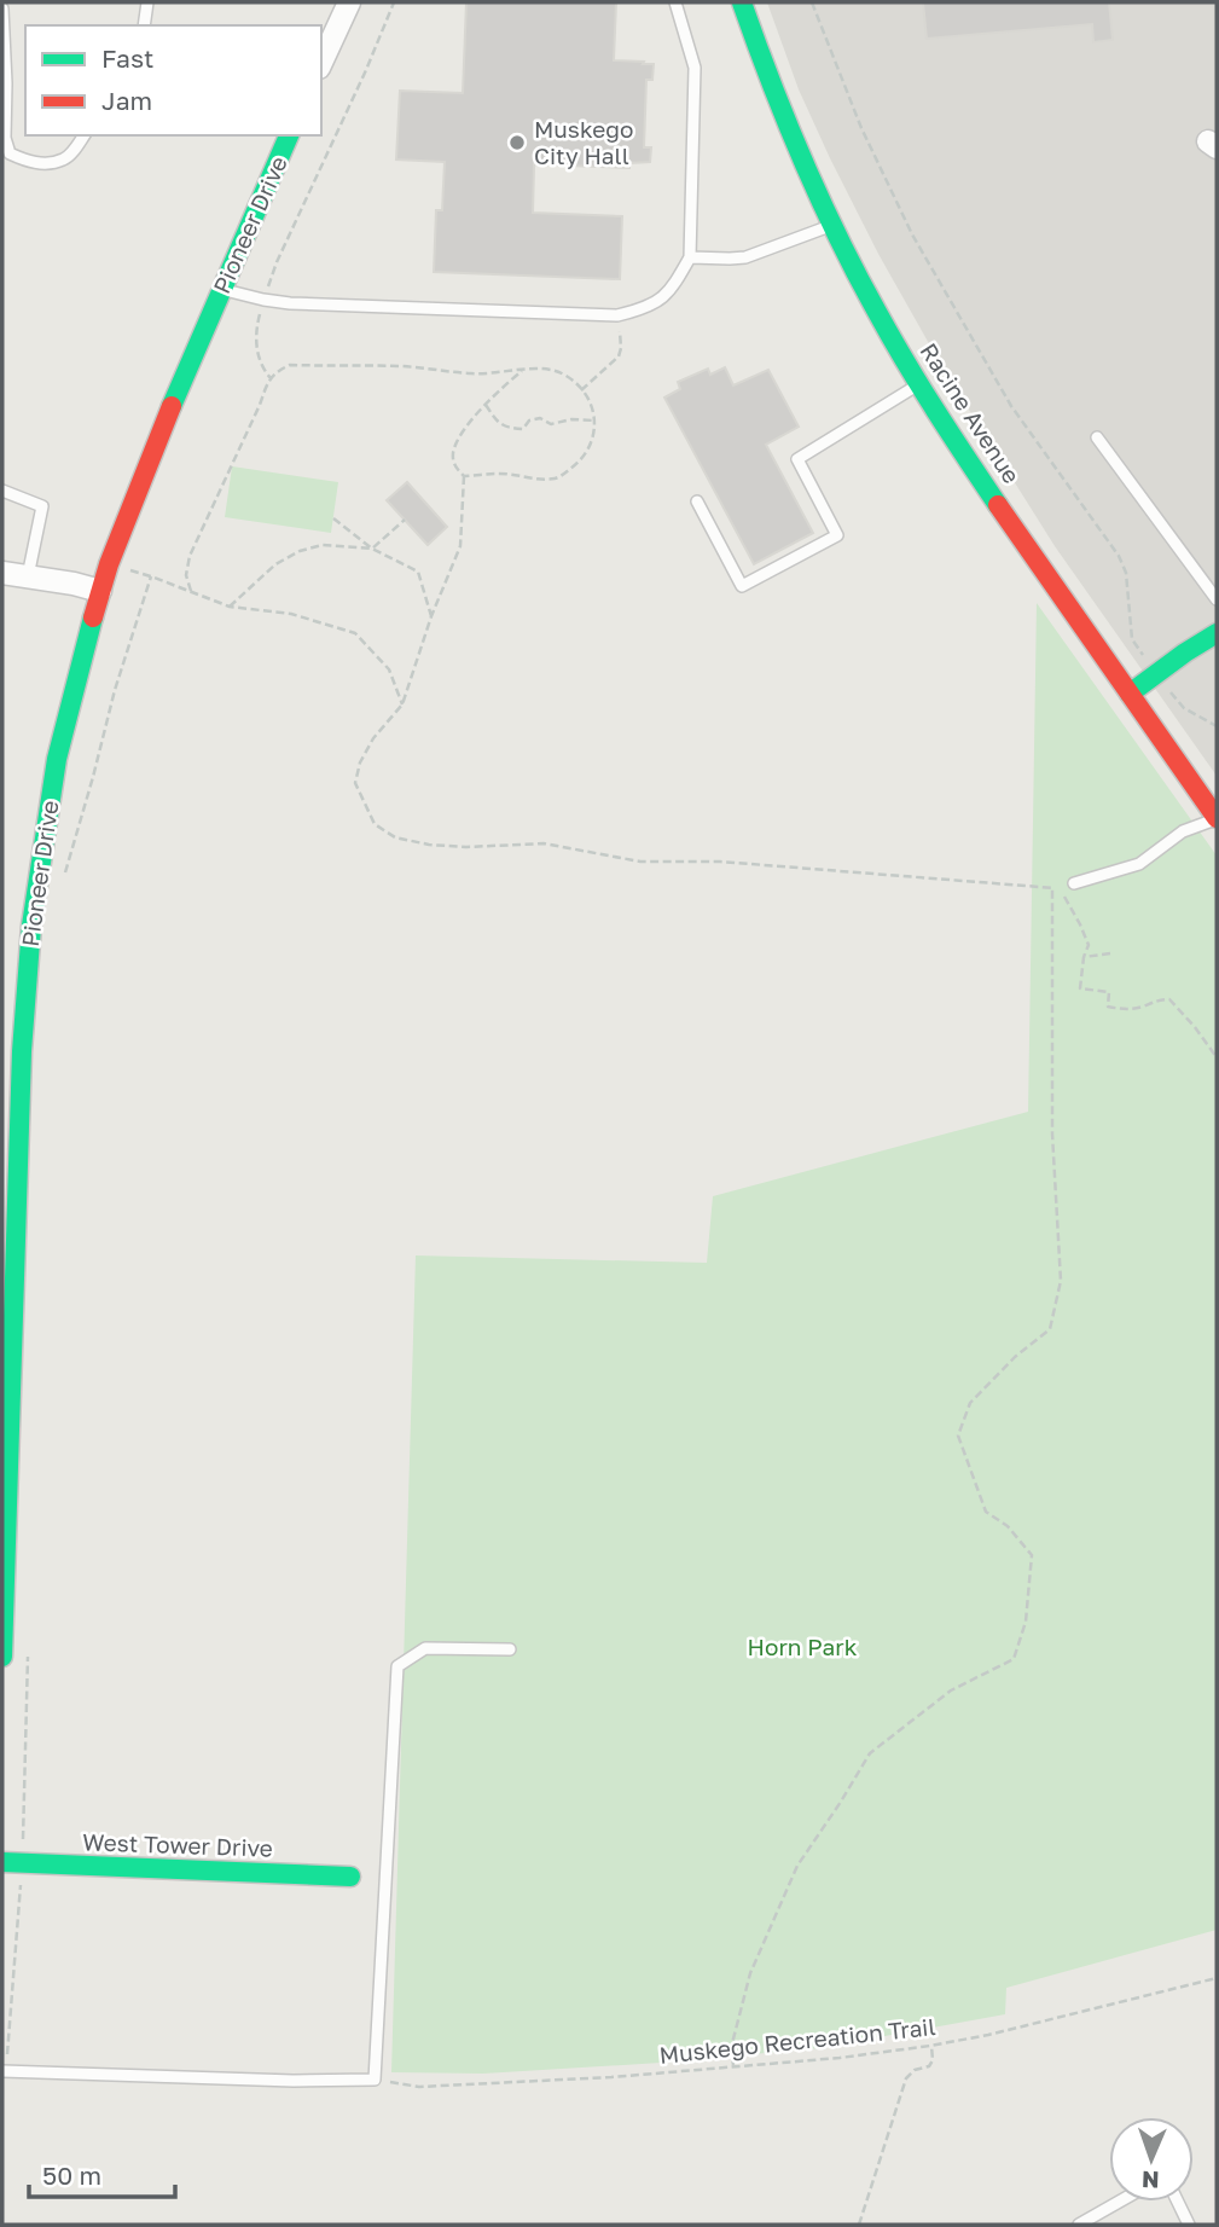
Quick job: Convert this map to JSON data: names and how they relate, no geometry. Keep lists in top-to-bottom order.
{
  "streets": {
    "street": ["Pioneer Drive", "Racine Avenue", "West Tower Drive"],
    "path": ["Muskego Recreation Trail"]
  },
  "parks": ["Horn Park"],
  "places": ["Muskego City Hall"],
  "legend": ["Fast", "Jam"],
  "scale_bar": "50 m",
  "north": "bottom"
}
